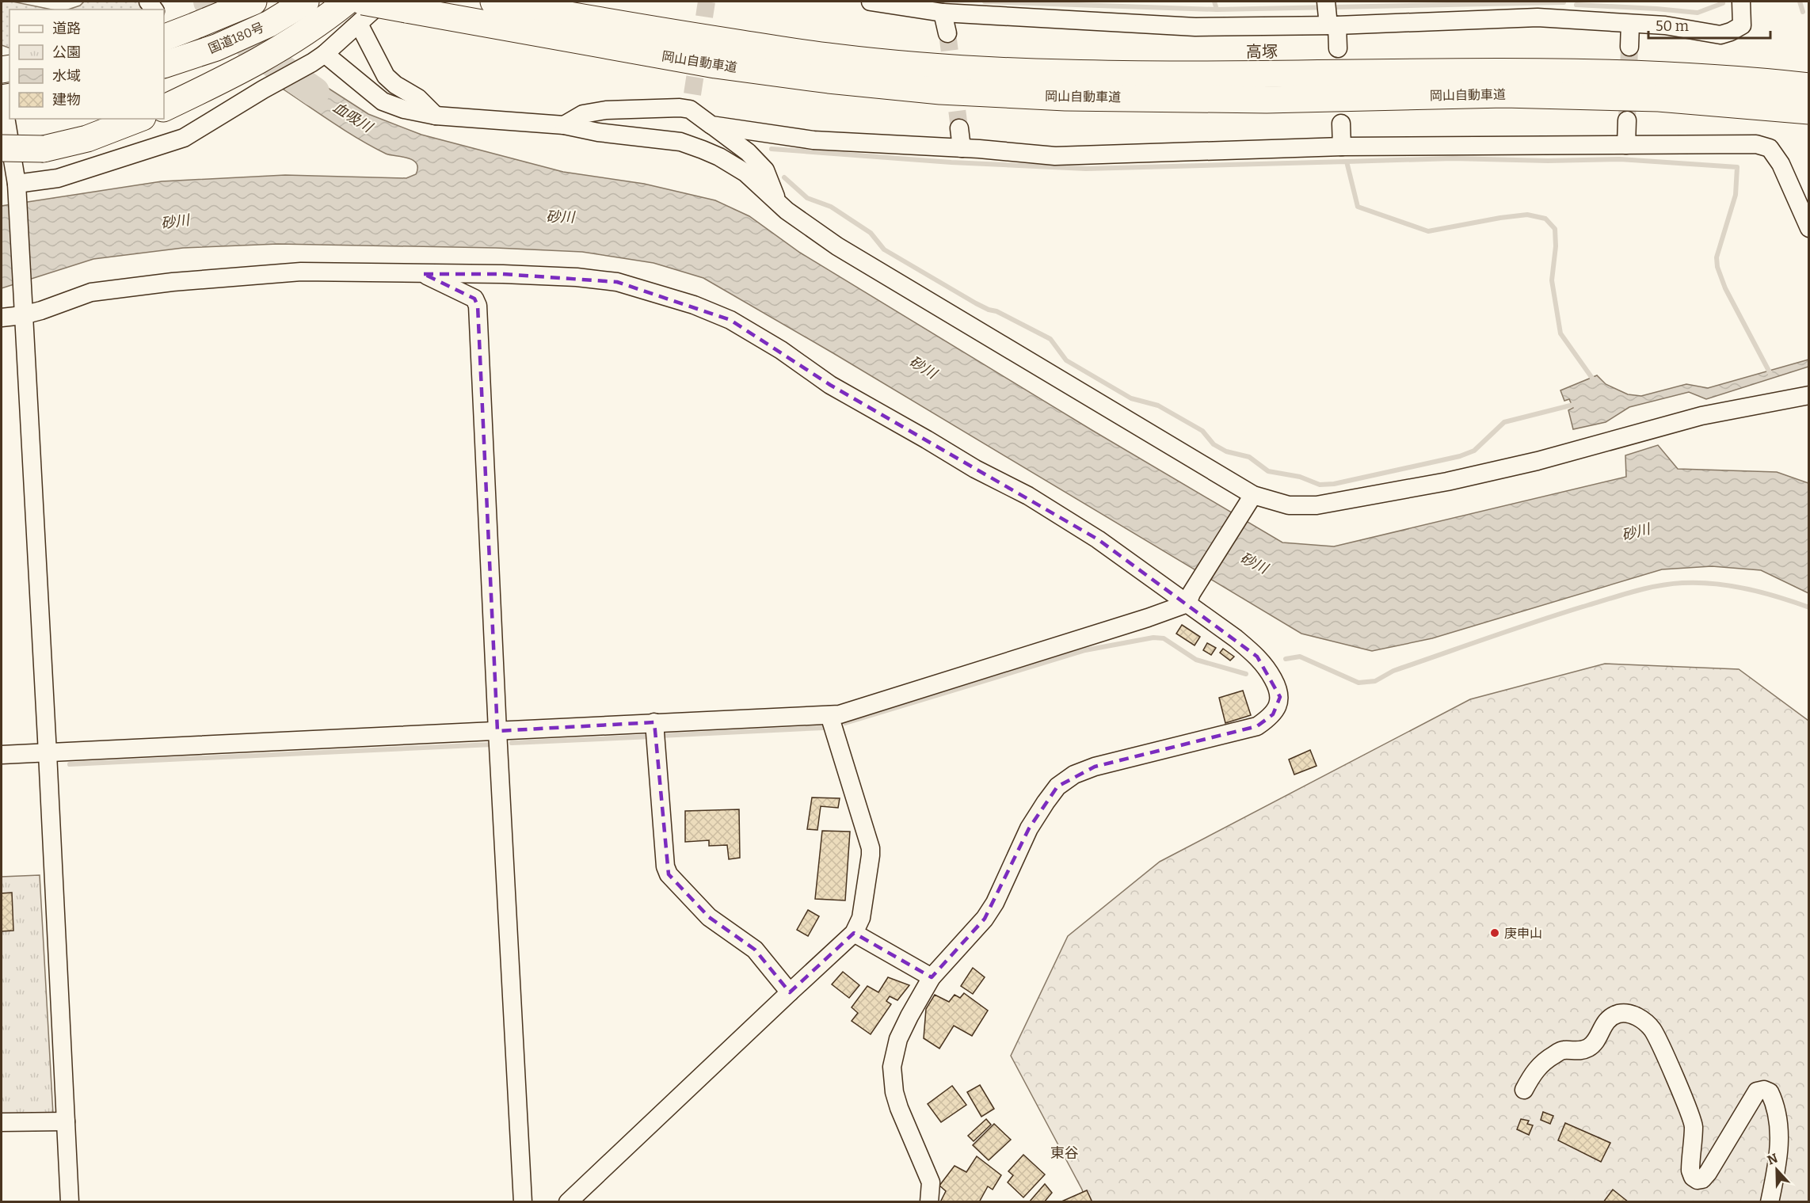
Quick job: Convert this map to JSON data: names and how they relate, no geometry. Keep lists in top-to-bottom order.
{
  "streets": {
    "highway": ["国道180号", "岡山自動車道"]
  },
  "districts": ["高塚", "東谷"],
  "water": ["血吸川", "砂川"],
  "places": ["庚申山"],
  "legend": [
    "道路",
    "公園",
    "水域",
    "建物"
  ],
  "scale_bar": "50 m",
  "north": "top"
}
